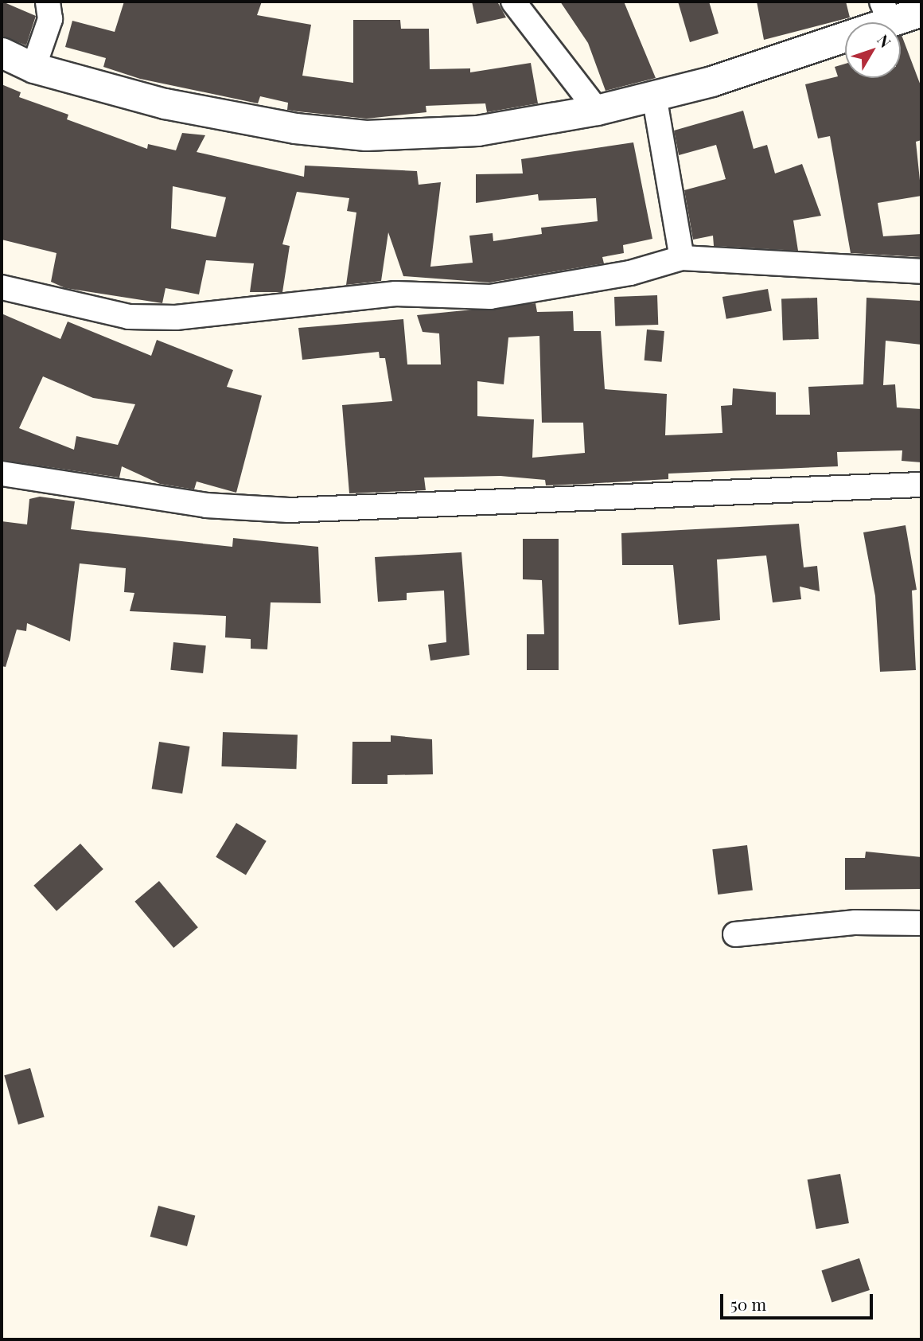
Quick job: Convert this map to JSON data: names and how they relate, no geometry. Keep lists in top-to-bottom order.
{
  "scale_bar": "50 m",
  "north": "top right"
}
